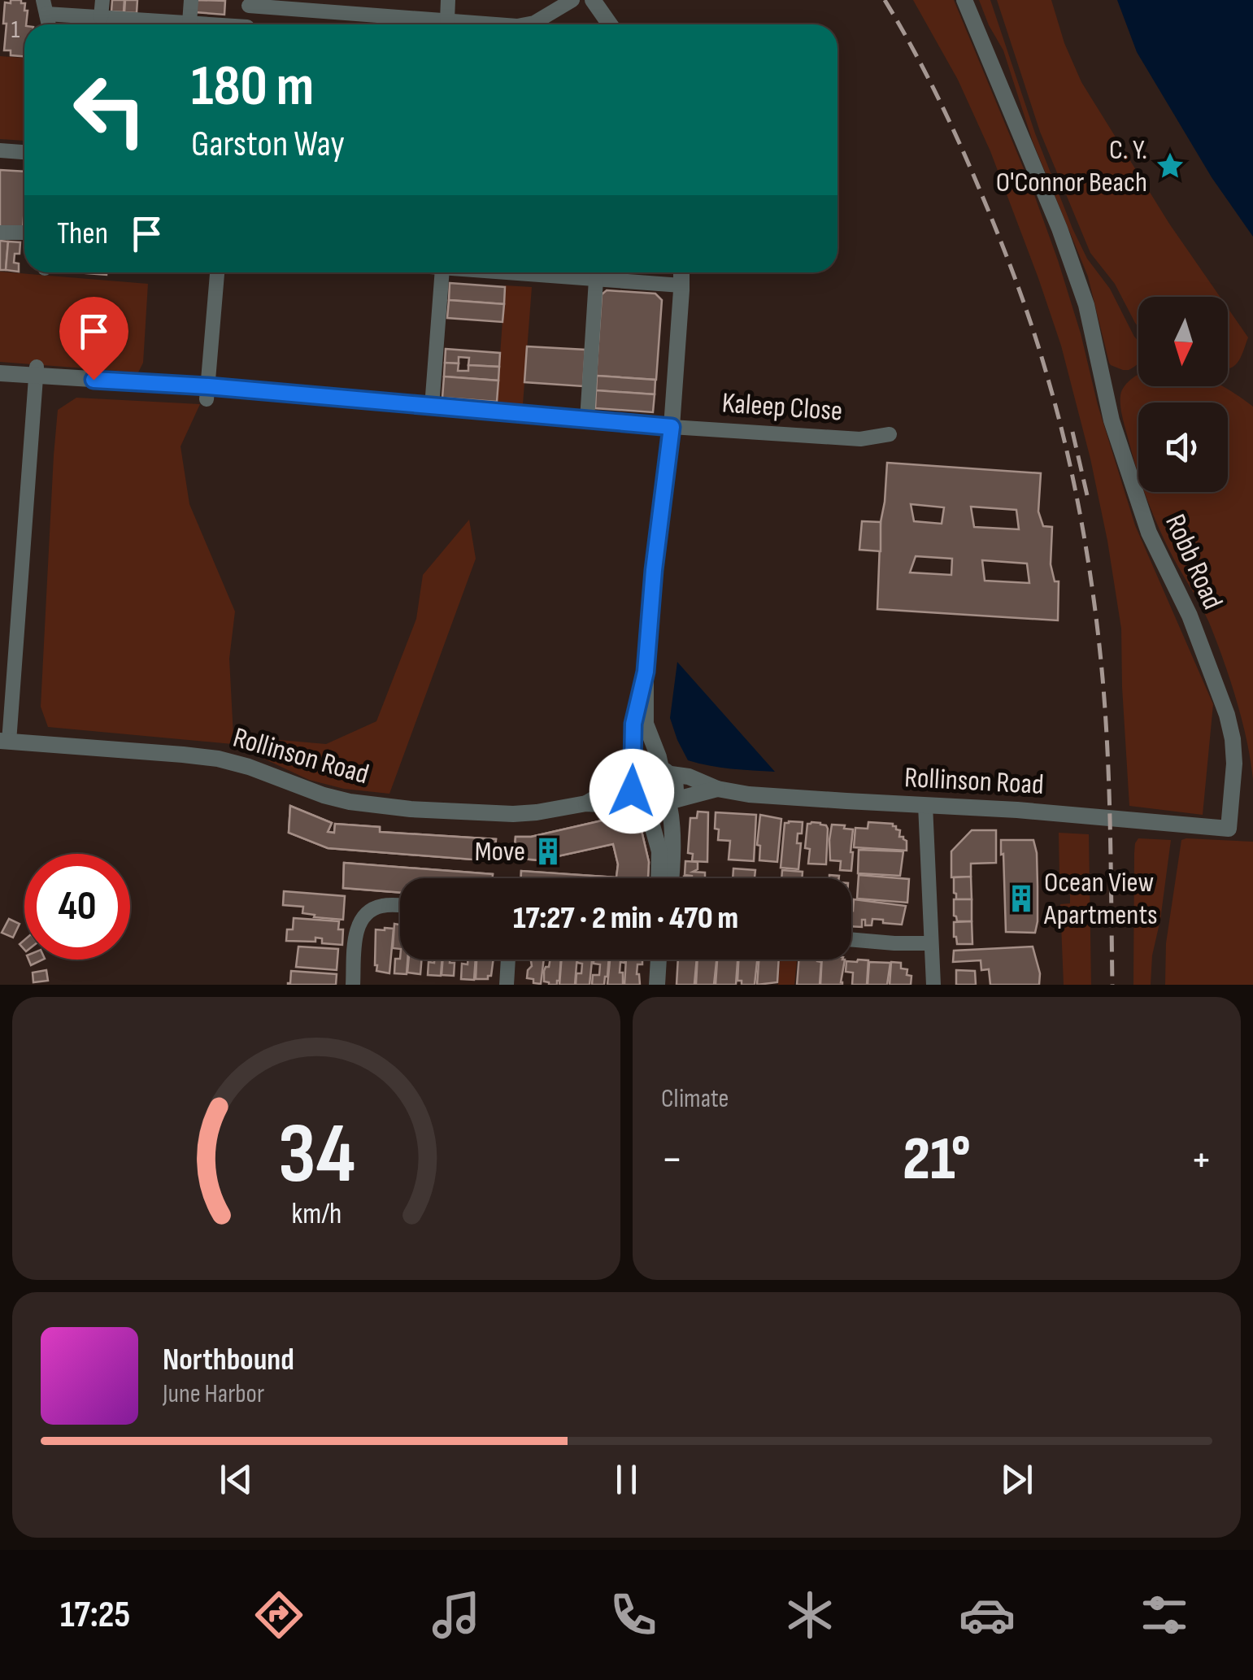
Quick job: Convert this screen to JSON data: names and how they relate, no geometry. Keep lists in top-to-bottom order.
{
  "streets": {
    "street": ["Kaleep Close", "Robb Road", "Rollinson Road"]
  },
  "crossings": [
    ["Robb Road", "Rollinson Road"]
  ],
  "places": {
    "place": ["C. Y. O'Connor Beach"],
    "building": ["Move", "Ocean View Apartments"]
  },
  "house_numbers": ["1"],
  "north": "bottom",
  "page": {
    "turn": ["180 m", "Garston Way"],
    "then": "Then",
    "limit": "40",
    "trip": "17:27 · 2 min · 470 m",
    "tile": "Climate",
    "heat": ["−", "21°", "+"],
    "song": ["Northbound", "June Harbor"],
    "tabs": "17:25",
    "gauge": ["34", "km/h"]
  }
}
